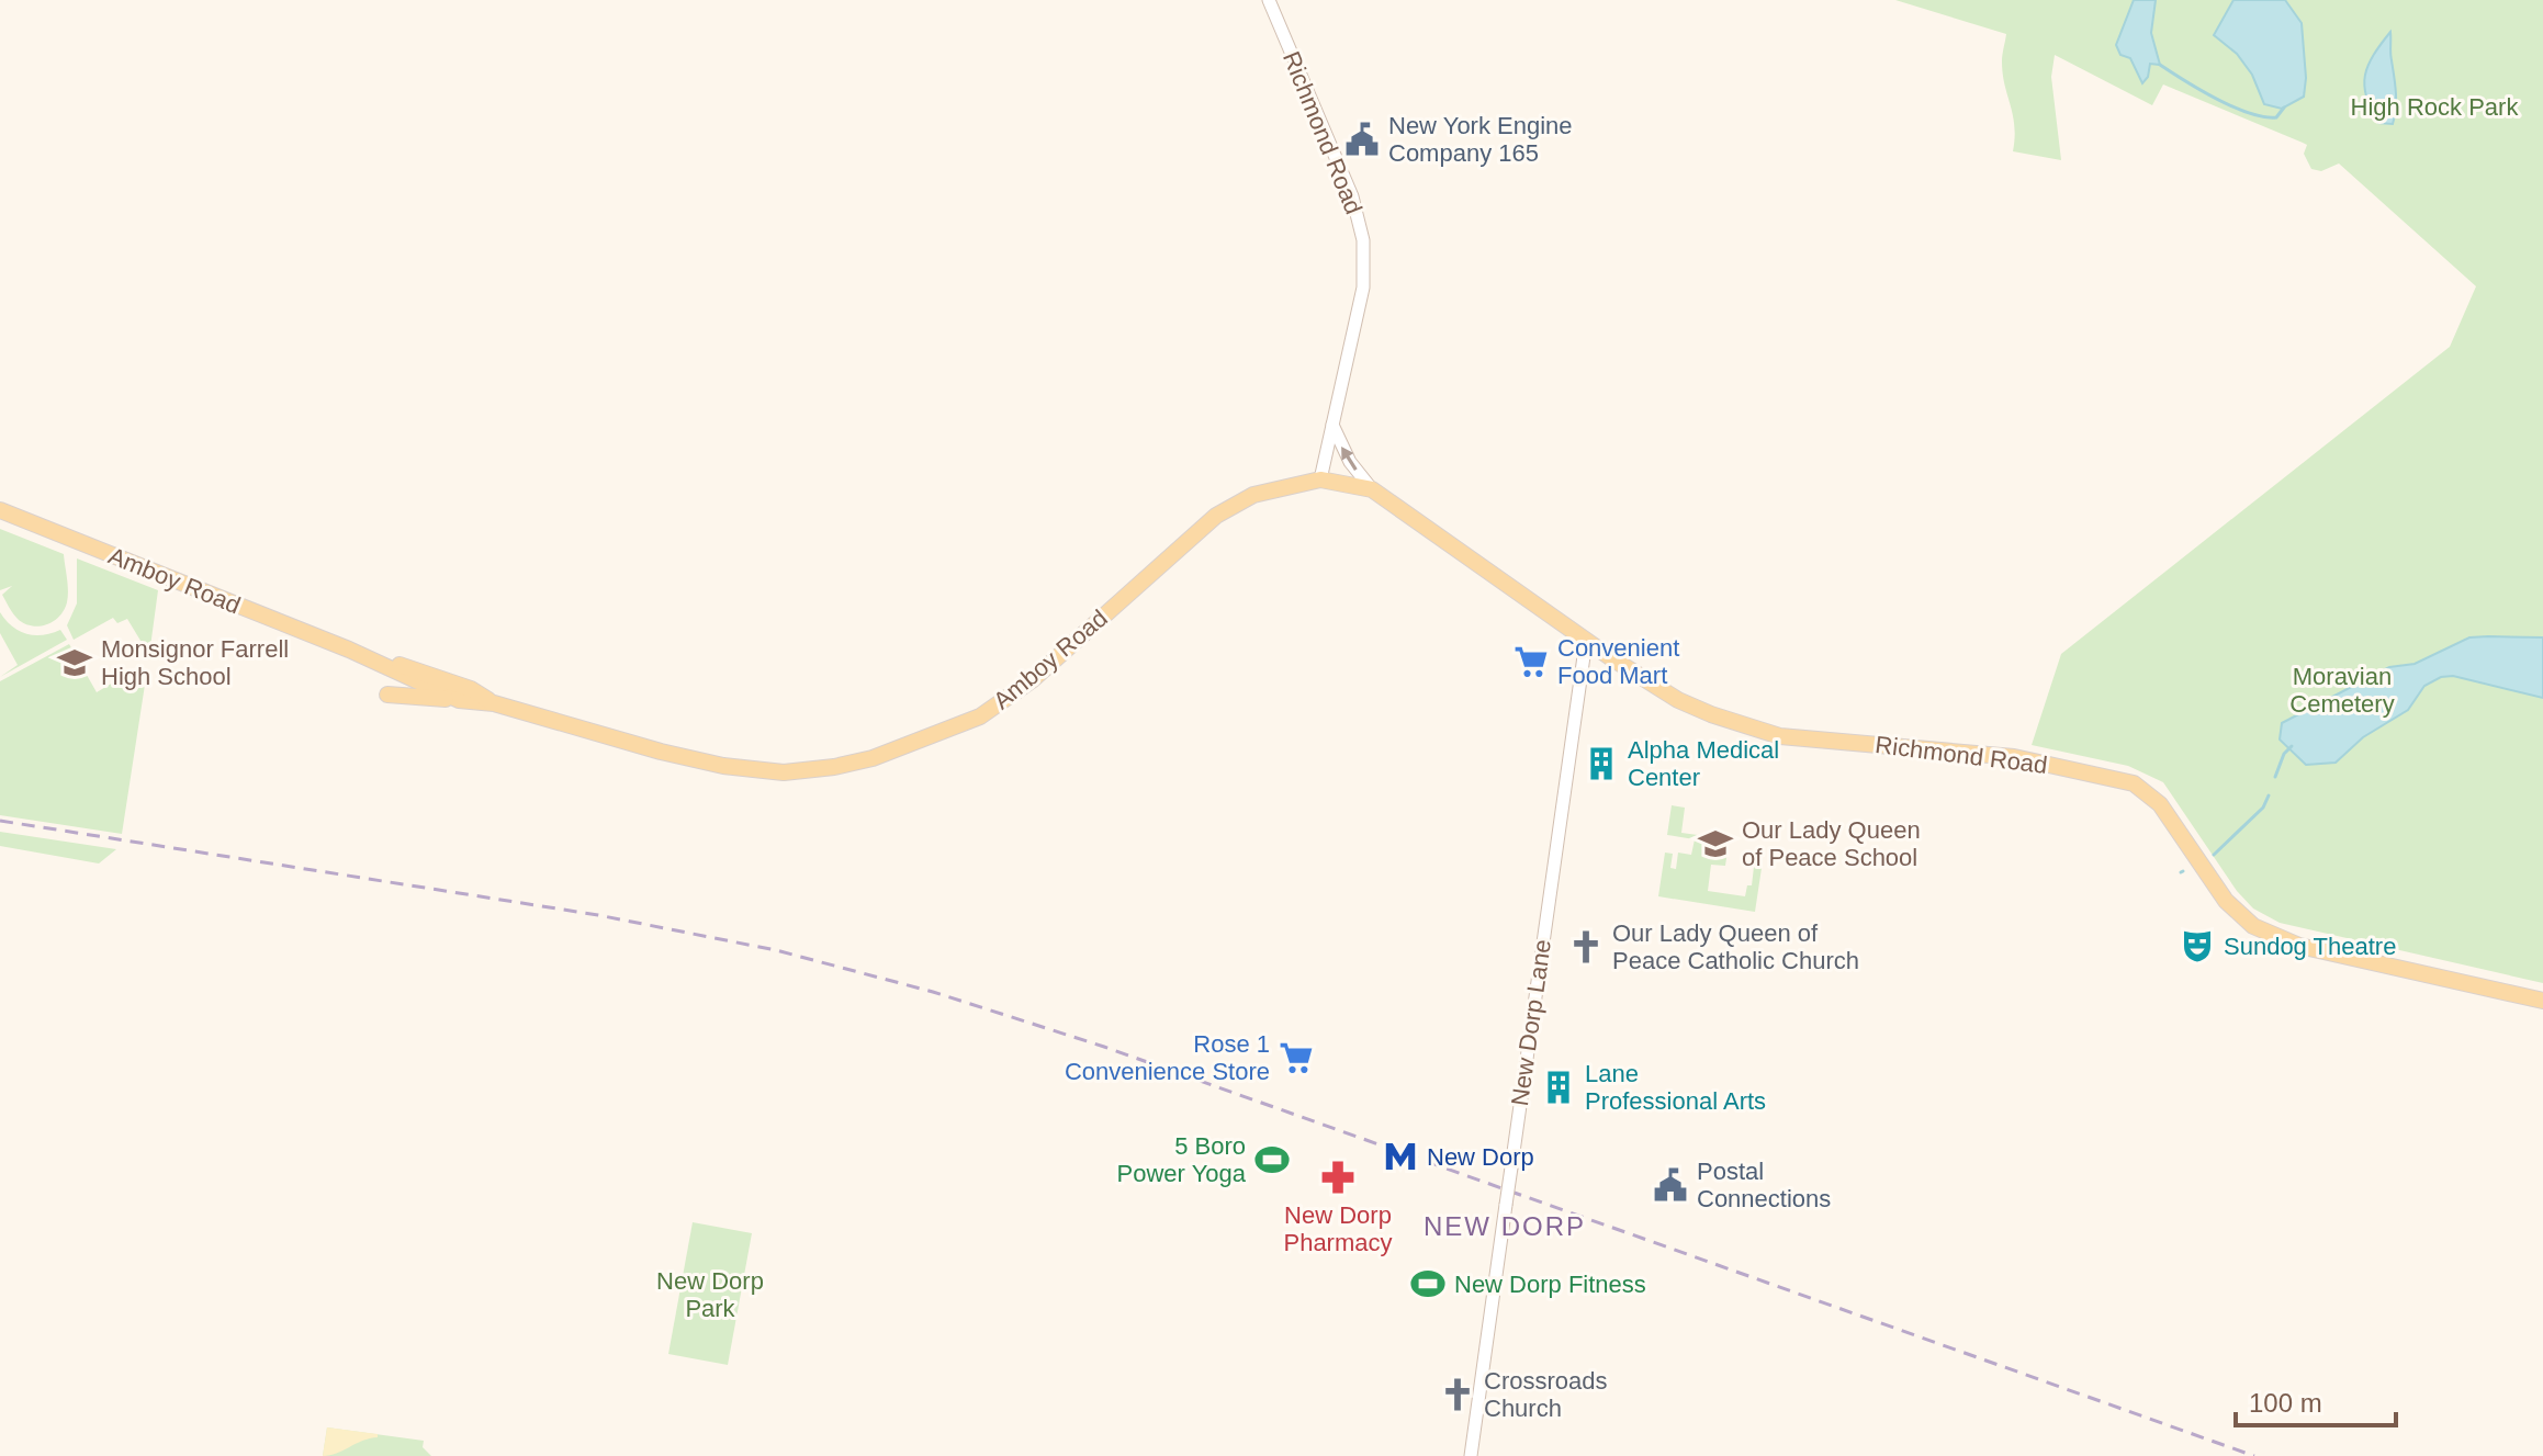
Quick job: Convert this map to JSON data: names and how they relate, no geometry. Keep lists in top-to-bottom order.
{
  "streets": {
    "main road": ["Richmond Road", "Amboy Road"],
    "street": ["New Dorp Lane"]
  },
  "crossings": [
    ["Richmond Road", "Amboy Road"],
    ["Richmond Road", "New Dorp Lane"]
  ],
  "districts": ["NEW DORP"],
  "parks": ["High Rock Park", "Moravian Cemetery", "New Dorp Park"],
  "places": {
    "public building": ["New York Engine Company 165", "Postal Connections"],
    "supermarket": ["Convenient Food Mart", "Rose 1 Convenience Store"],
    "school or university": ["Monsignor Farrell High School", "Our Lady Queen of Peace School"],
    "building": ["Alpha Medical Center", "Lane Professional Arts"],
    "theatre": ["Sundog Theatre"],
    "church": ["Our Lady Queen of Peace Catholic Church", "Crossroads Church"],
    "metro station": ["New Dorp"],
    "sports": ["5 Boro Power Yoga", "New Dorp Fitness"],
    "pharmacy": ["New Dorp Pharmacy"]
  },
  "scale_bar": "100 m"
}
